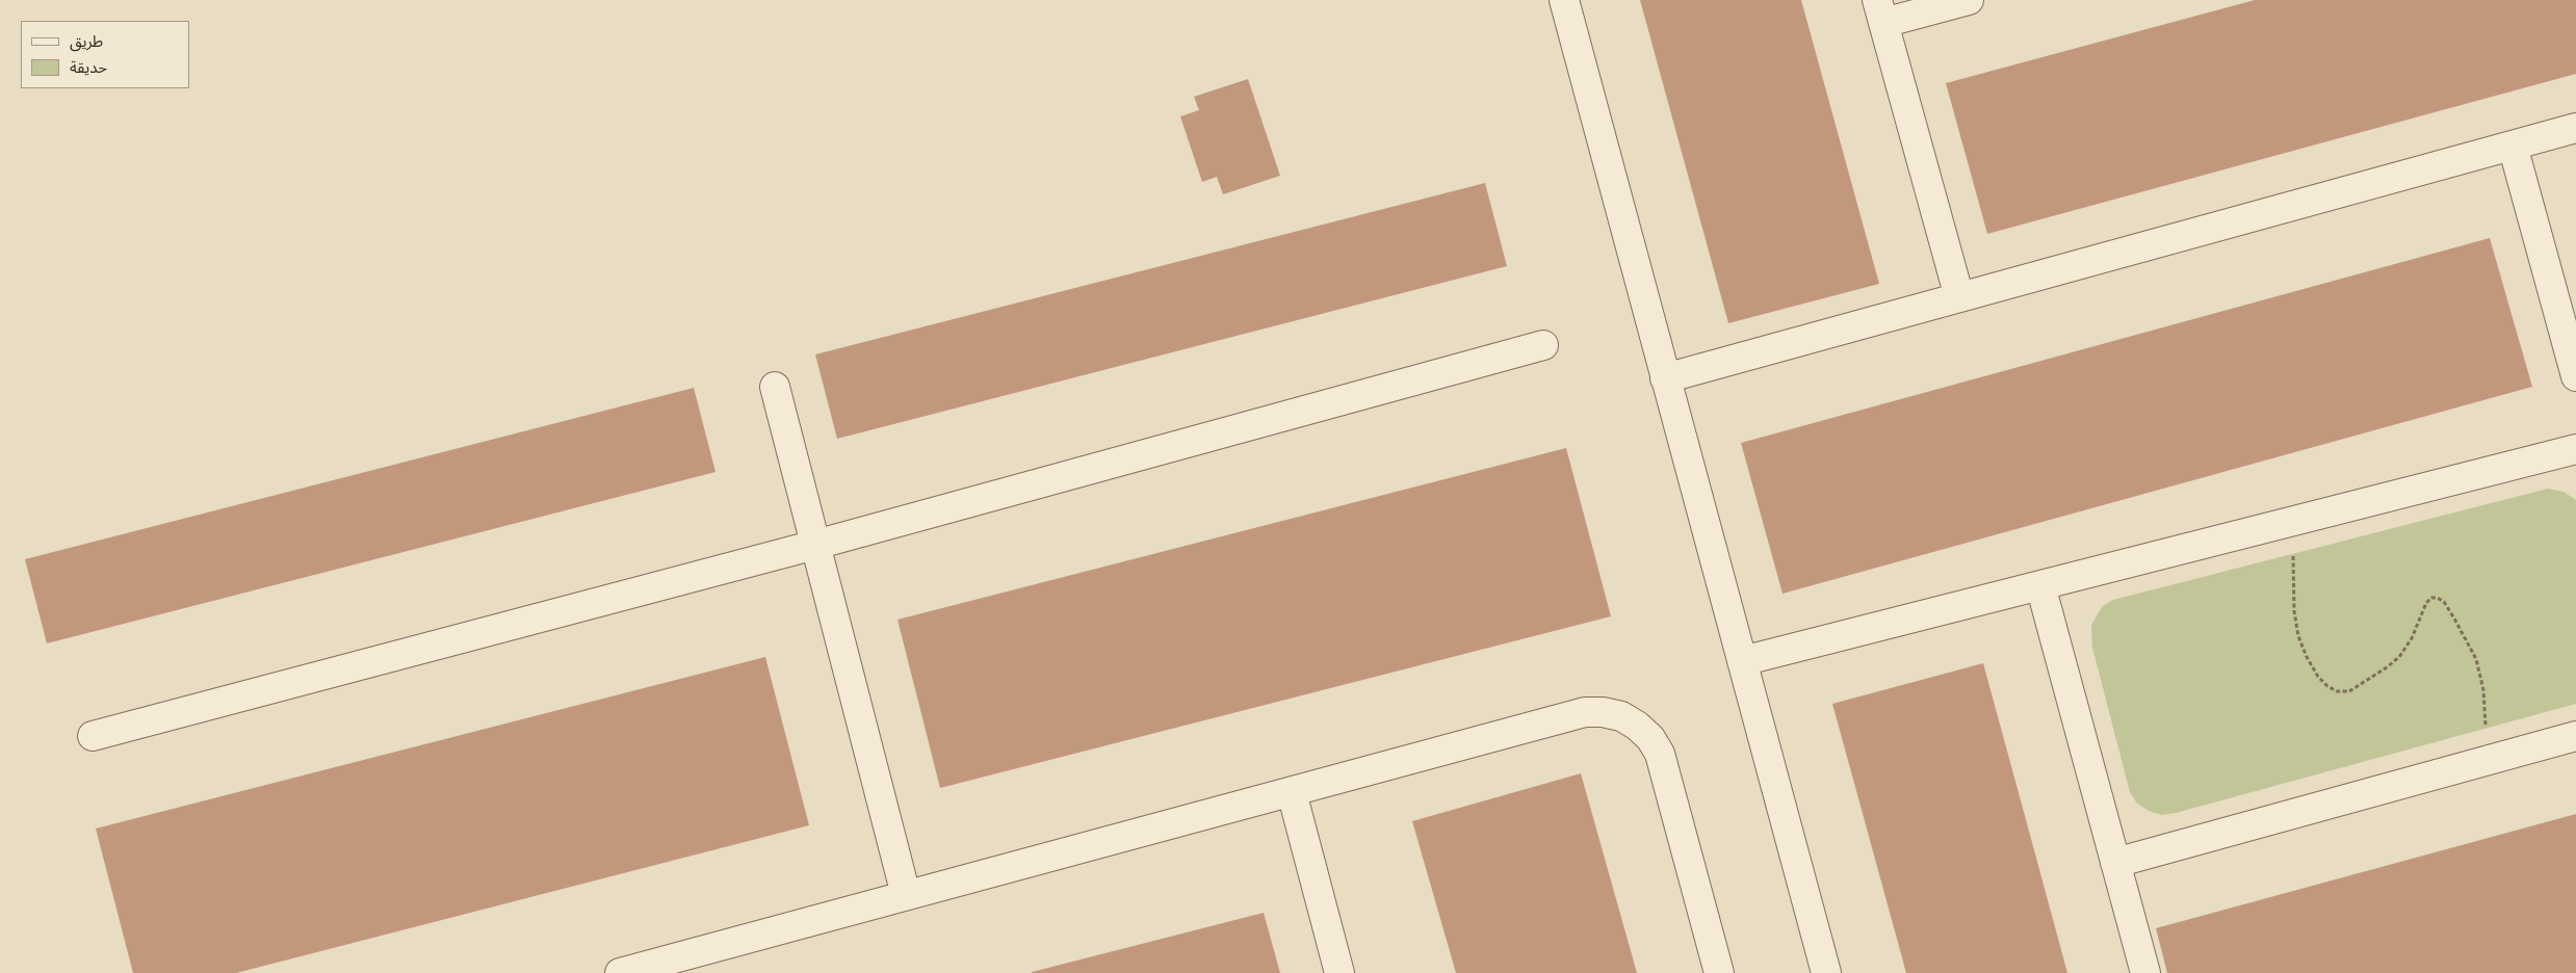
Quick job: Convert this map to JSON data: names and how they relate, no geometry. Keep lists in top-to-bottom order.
{
  "legend": ["طريق", "حديقة"]
}
